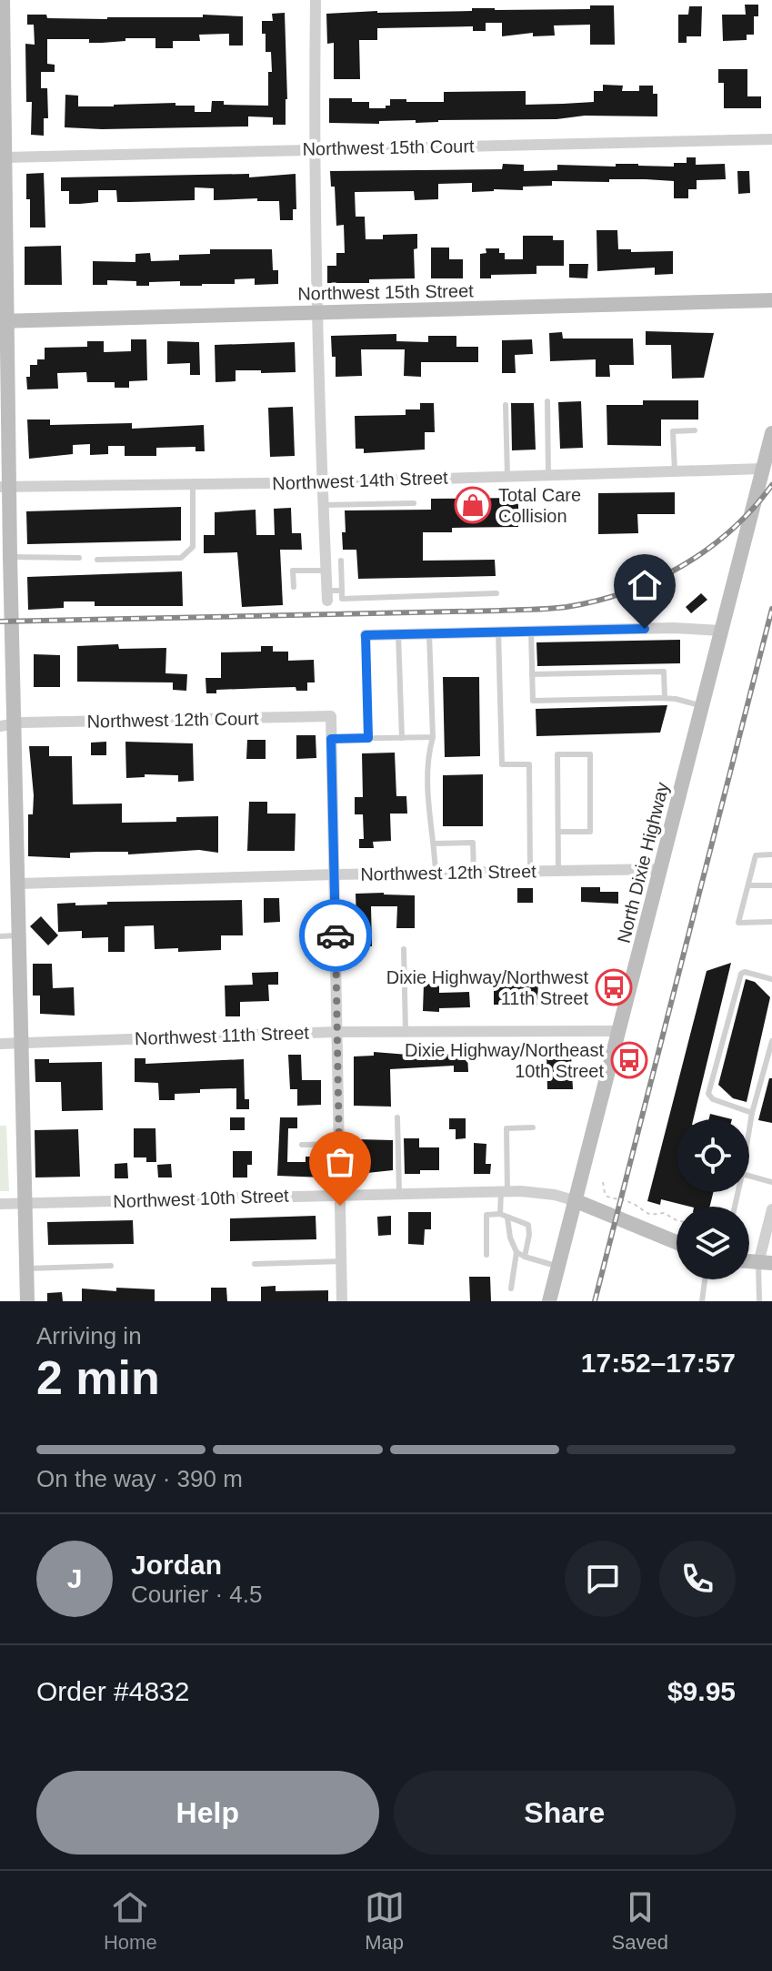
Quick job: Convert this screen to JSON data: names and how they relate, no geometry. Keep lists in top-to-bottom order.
{
  "streets": {
    "street": [
      "Northwest 15th Court",
      "Northwest 15th Street",
      "Northwest 14th Street",
      "Northwest 12th Court",
      "North Dixie Highway",
      "Northwest 12th Street",
      "Northwest 11th Street",
      "Northwest 10th Street"
    ]
  },
  "crossings": [
    ["Northwest 14th Street", "North Dixie Highway"],
    ["North Dixie Highway", "Northwest 12th Street"],
    ["North Dixie Highway", "Northwest 11th Street"],
    ["North Dixie Highway", "Northwest 10th Street"]
  ],
  "places": {
    "shop": ["Total Care Collision"],
    "bus stop": ["Dixie Highway/Northwest 11th Street", "Dixie Highway/Northeast 10th Street"]
  },
  "page": {
    "heading": ["2 min", "Arriving in", "17:52–17:57"],
    "panel": [
      "Jordan",
      "Courier · 4.5",
      "Order #4832",
      "$9.95"
    ],
    "bar": "On the way · 390 m",
    "round": "J",
    "buttons": ["Help", "Share"],
    "tabs": ["Home", "Map", "Saved"]
  }
}
